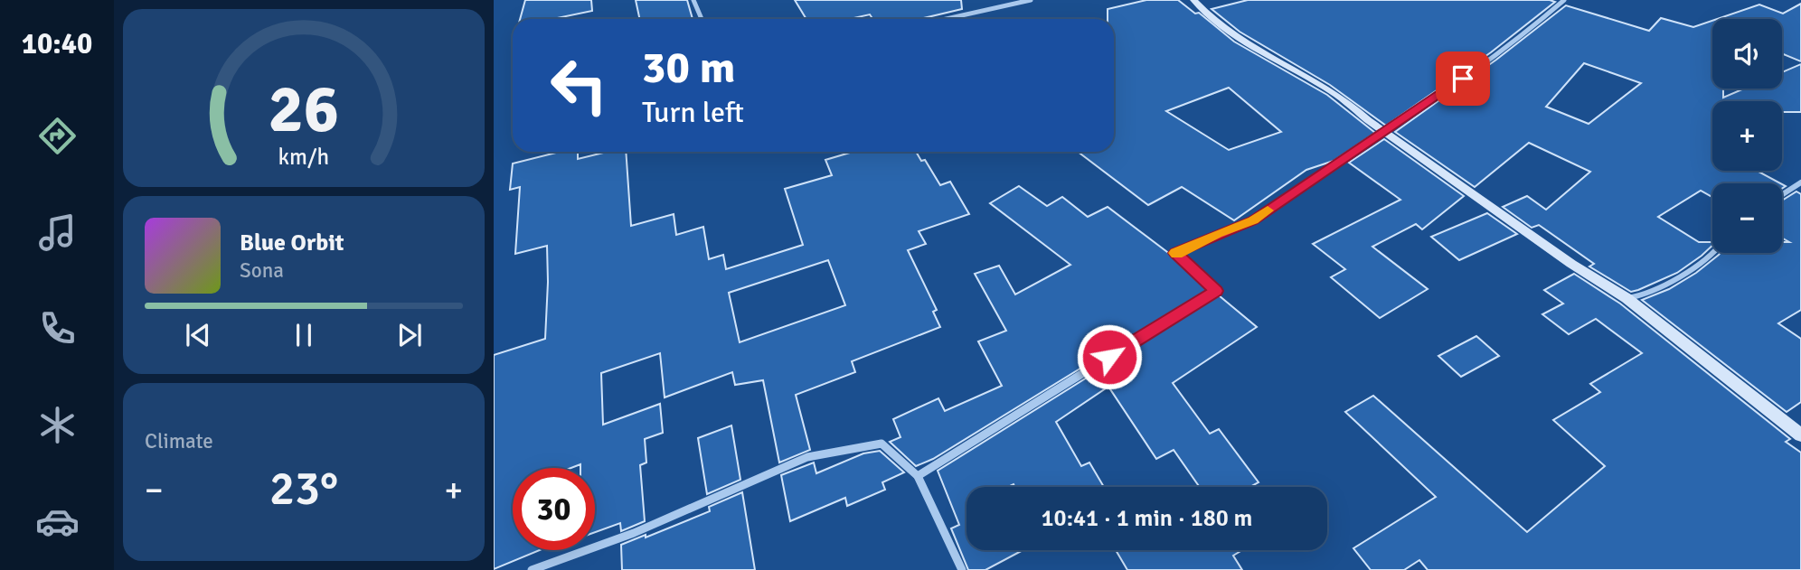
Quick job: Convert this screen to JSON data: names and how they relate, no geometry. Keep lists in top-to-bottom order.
{
  "page": {
    "tabs": "10:40",
    "map_buttons": ["+", "−"],
    "turn": ["30 m", "Turn left"],
    "song": ["Blue Orbit", "Sona"],
    "tile": "Climate",
    "heat": ["−", "23°", "+"],
    "limit": "30",
    "trip": "10:41 · 1 min · 180 m",
    "gauge": ["26", "km/h"]
  }
}
